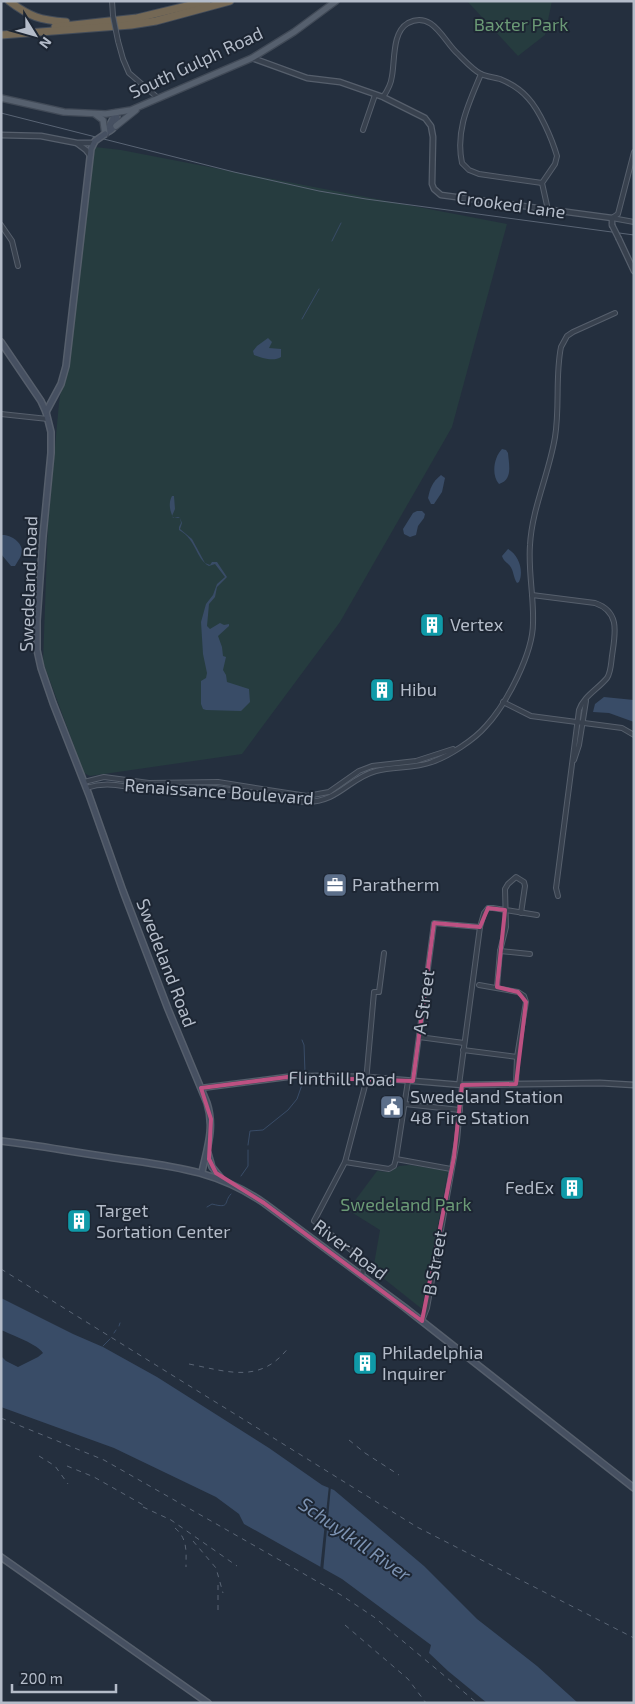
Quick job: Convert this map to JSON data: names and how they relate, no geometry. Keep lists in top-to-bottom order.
{
  "streets": {
    "main road": ["South Gulph Road", "Swedeland Road", "River Road"],
    "street": [
      "Crooked Lane",
      "Renaissance Boulevard",
      "A Street",
      "Flinthill Road",
      "B Street"
    ]
  },
  "crossings": [
    ["South Gulph Road", "Crooked Lane"],
    ["Swedeland Road", "Renaissance Boulevard"],
    ["Swedeland Road", "Flinthill Road"],
    ["Swedeland Road", "River Road"],
    ["A Street", "Flinthill Road"],
    ["A Street", "B Street"],
    ["Flinthill Road", "B Street"],
    ["River Road", "B Street"]
  ],
  "water": ["Schuylkill River"],
  "parks": ["Baxter Park", "Swedeland Park"],
  "places": {
    "building": [
      "Vertex",
      "Hibu",
      "FedEx",
      "Target Sortation Center",
      "Philadelphia Inquirer"
    ],
    "office": ["Paratherm"],
    "public building": ["Swedeland Station 48 Fire Station"]
  },
  "scale_bar": "200 m",
  "north": "bottom right"
}
